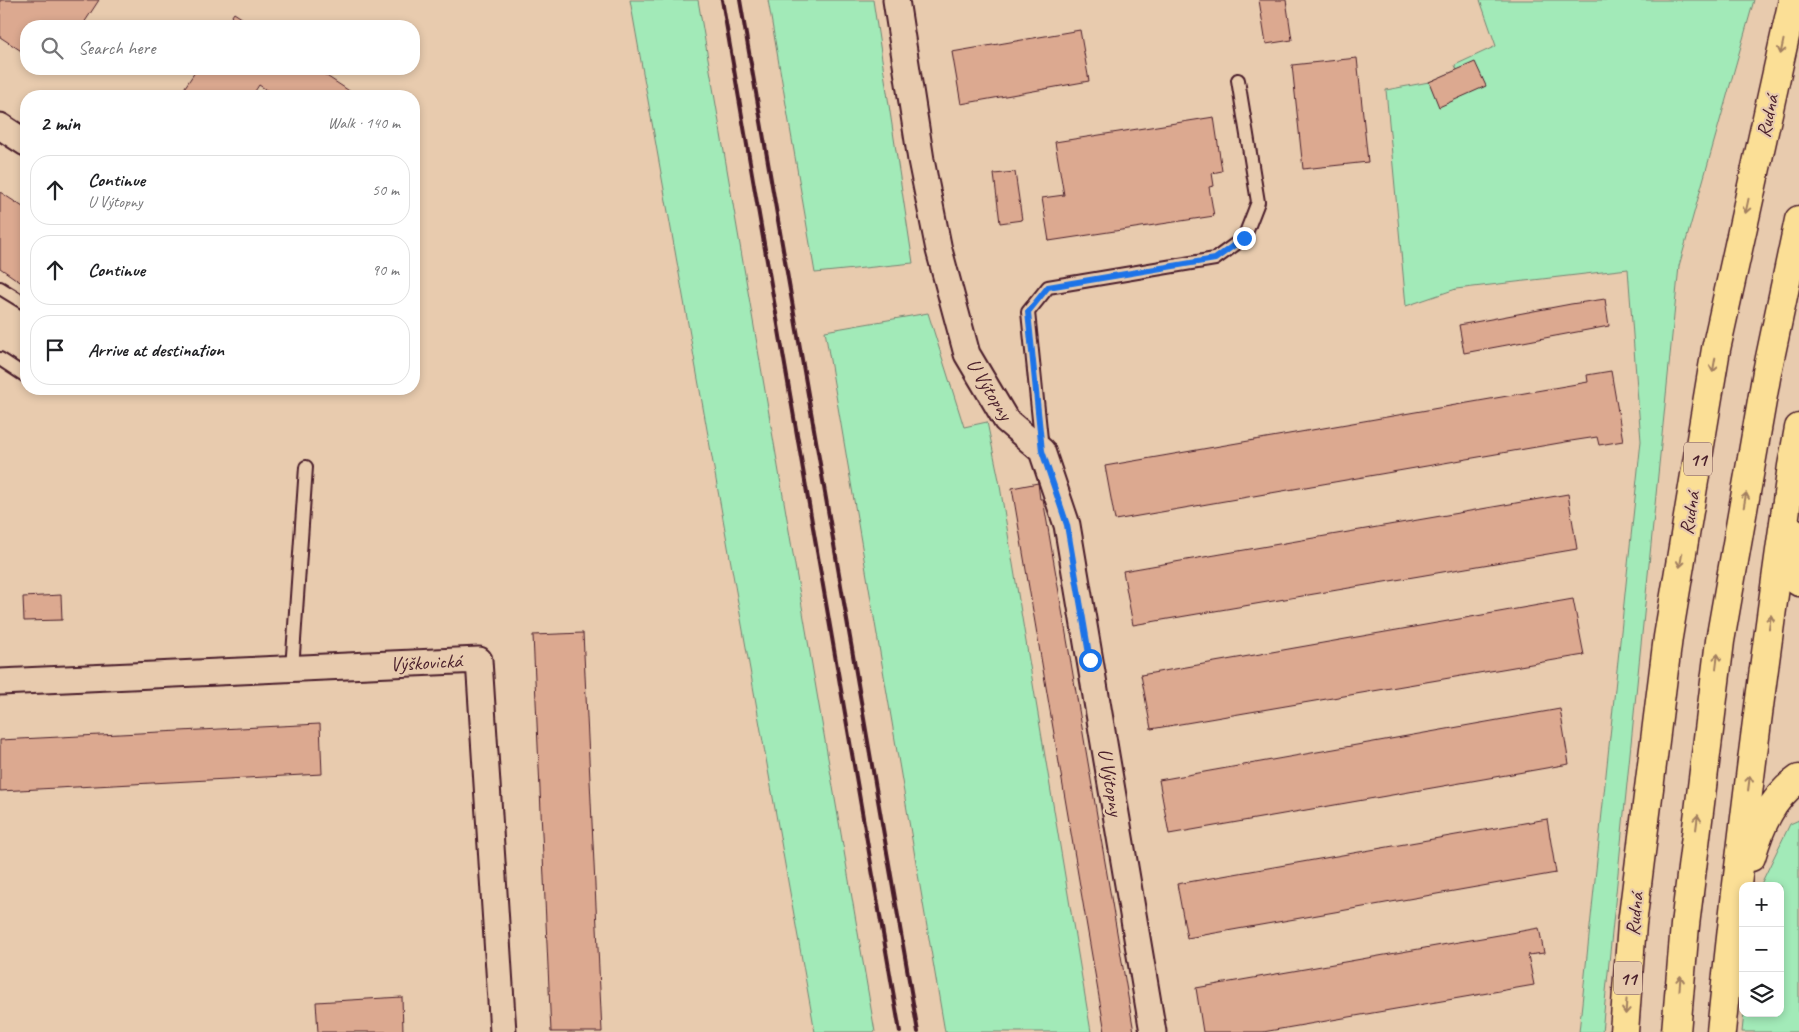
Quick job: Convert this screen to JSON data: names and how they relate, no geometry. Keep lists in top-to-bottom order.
{
  "streets": {
    "highway": ["Rudná", "11"],
    "street": ["U Výtopny", "Výškovická"]
  },
  "page": {
    "search": "Search here",
    "heading": ["2 min", "Walk · 140 m"],
    "list": [
      ["Continue", "U Výtopny", "50 m"],
      ["Continue", "90 m"],
      "Arrive at destination"
    ],
    "map_buttons": ["+", "−"]
  }
}
